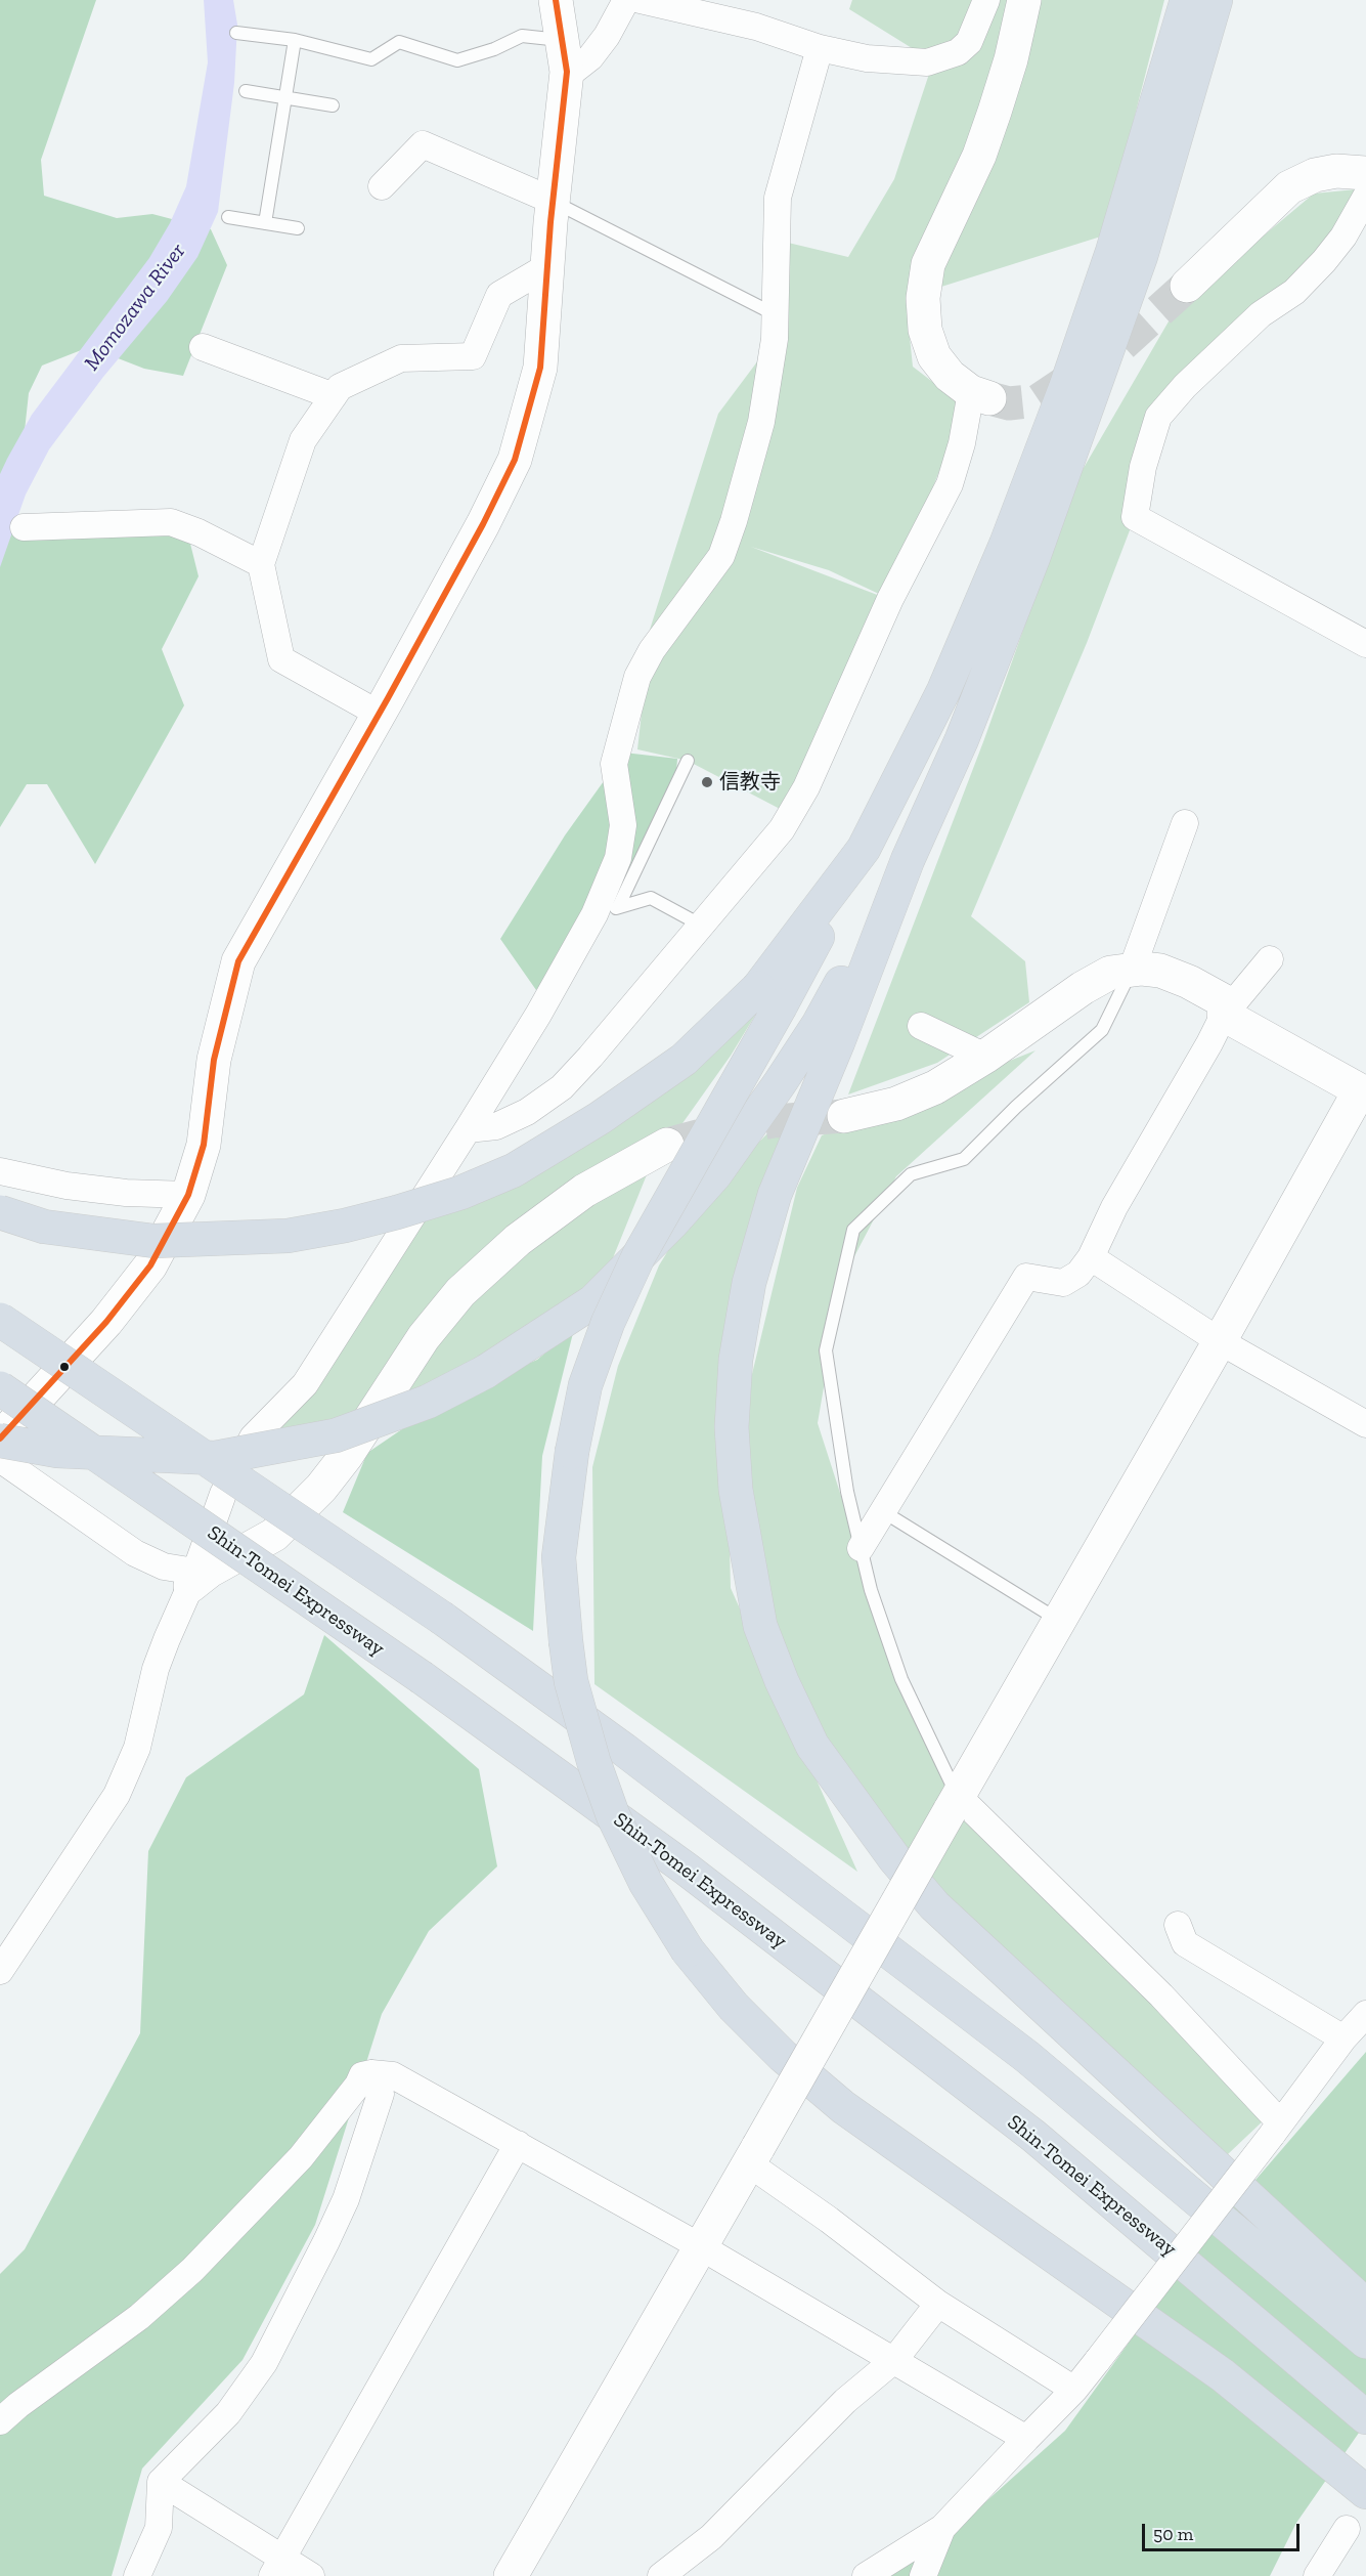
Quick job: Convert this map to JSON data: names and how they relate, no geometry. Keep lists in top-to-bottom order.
{
  "streets": {
    "highway": ["Shin-Tomei Expressway"]
  },
  "water": ["Momozawa River"],
  "places": ["信教寺"],
  "scale_bar": "50 m"
}
